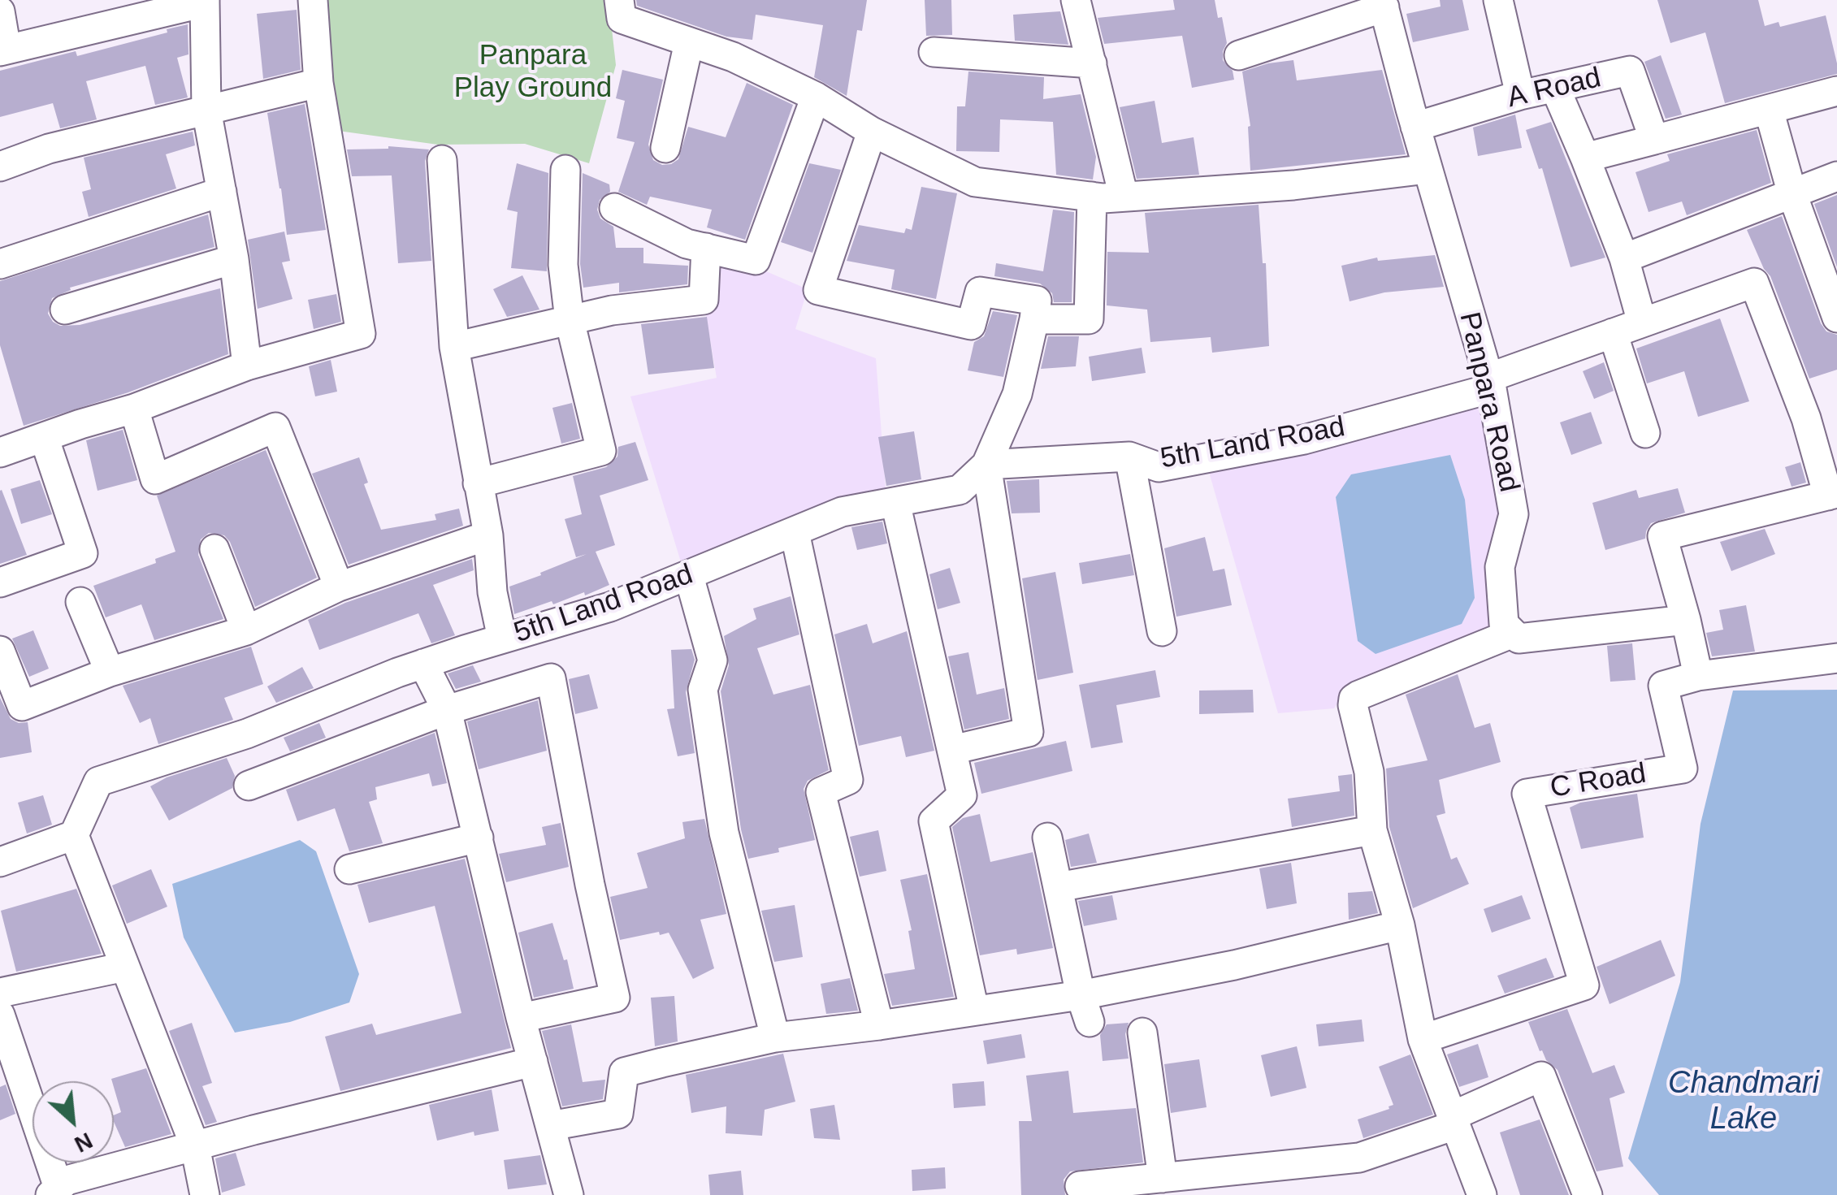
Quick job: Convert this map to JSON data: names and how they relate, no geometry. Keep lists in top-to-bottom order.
{
  "streets": {
    "street": [
      "A Road",
      "Panpara Road",
      "5th Land Road",
      "C Road"
    ]
  },
  "crossings": [
    ["A Road", "Panpara Road"],
    ["Panpara Road", "5th Land Road"]
  ],
  "water": ["Chandmari Lake"],
  "parks": ["Panpara Play Ground"],
  "north": "bottom right"
}
